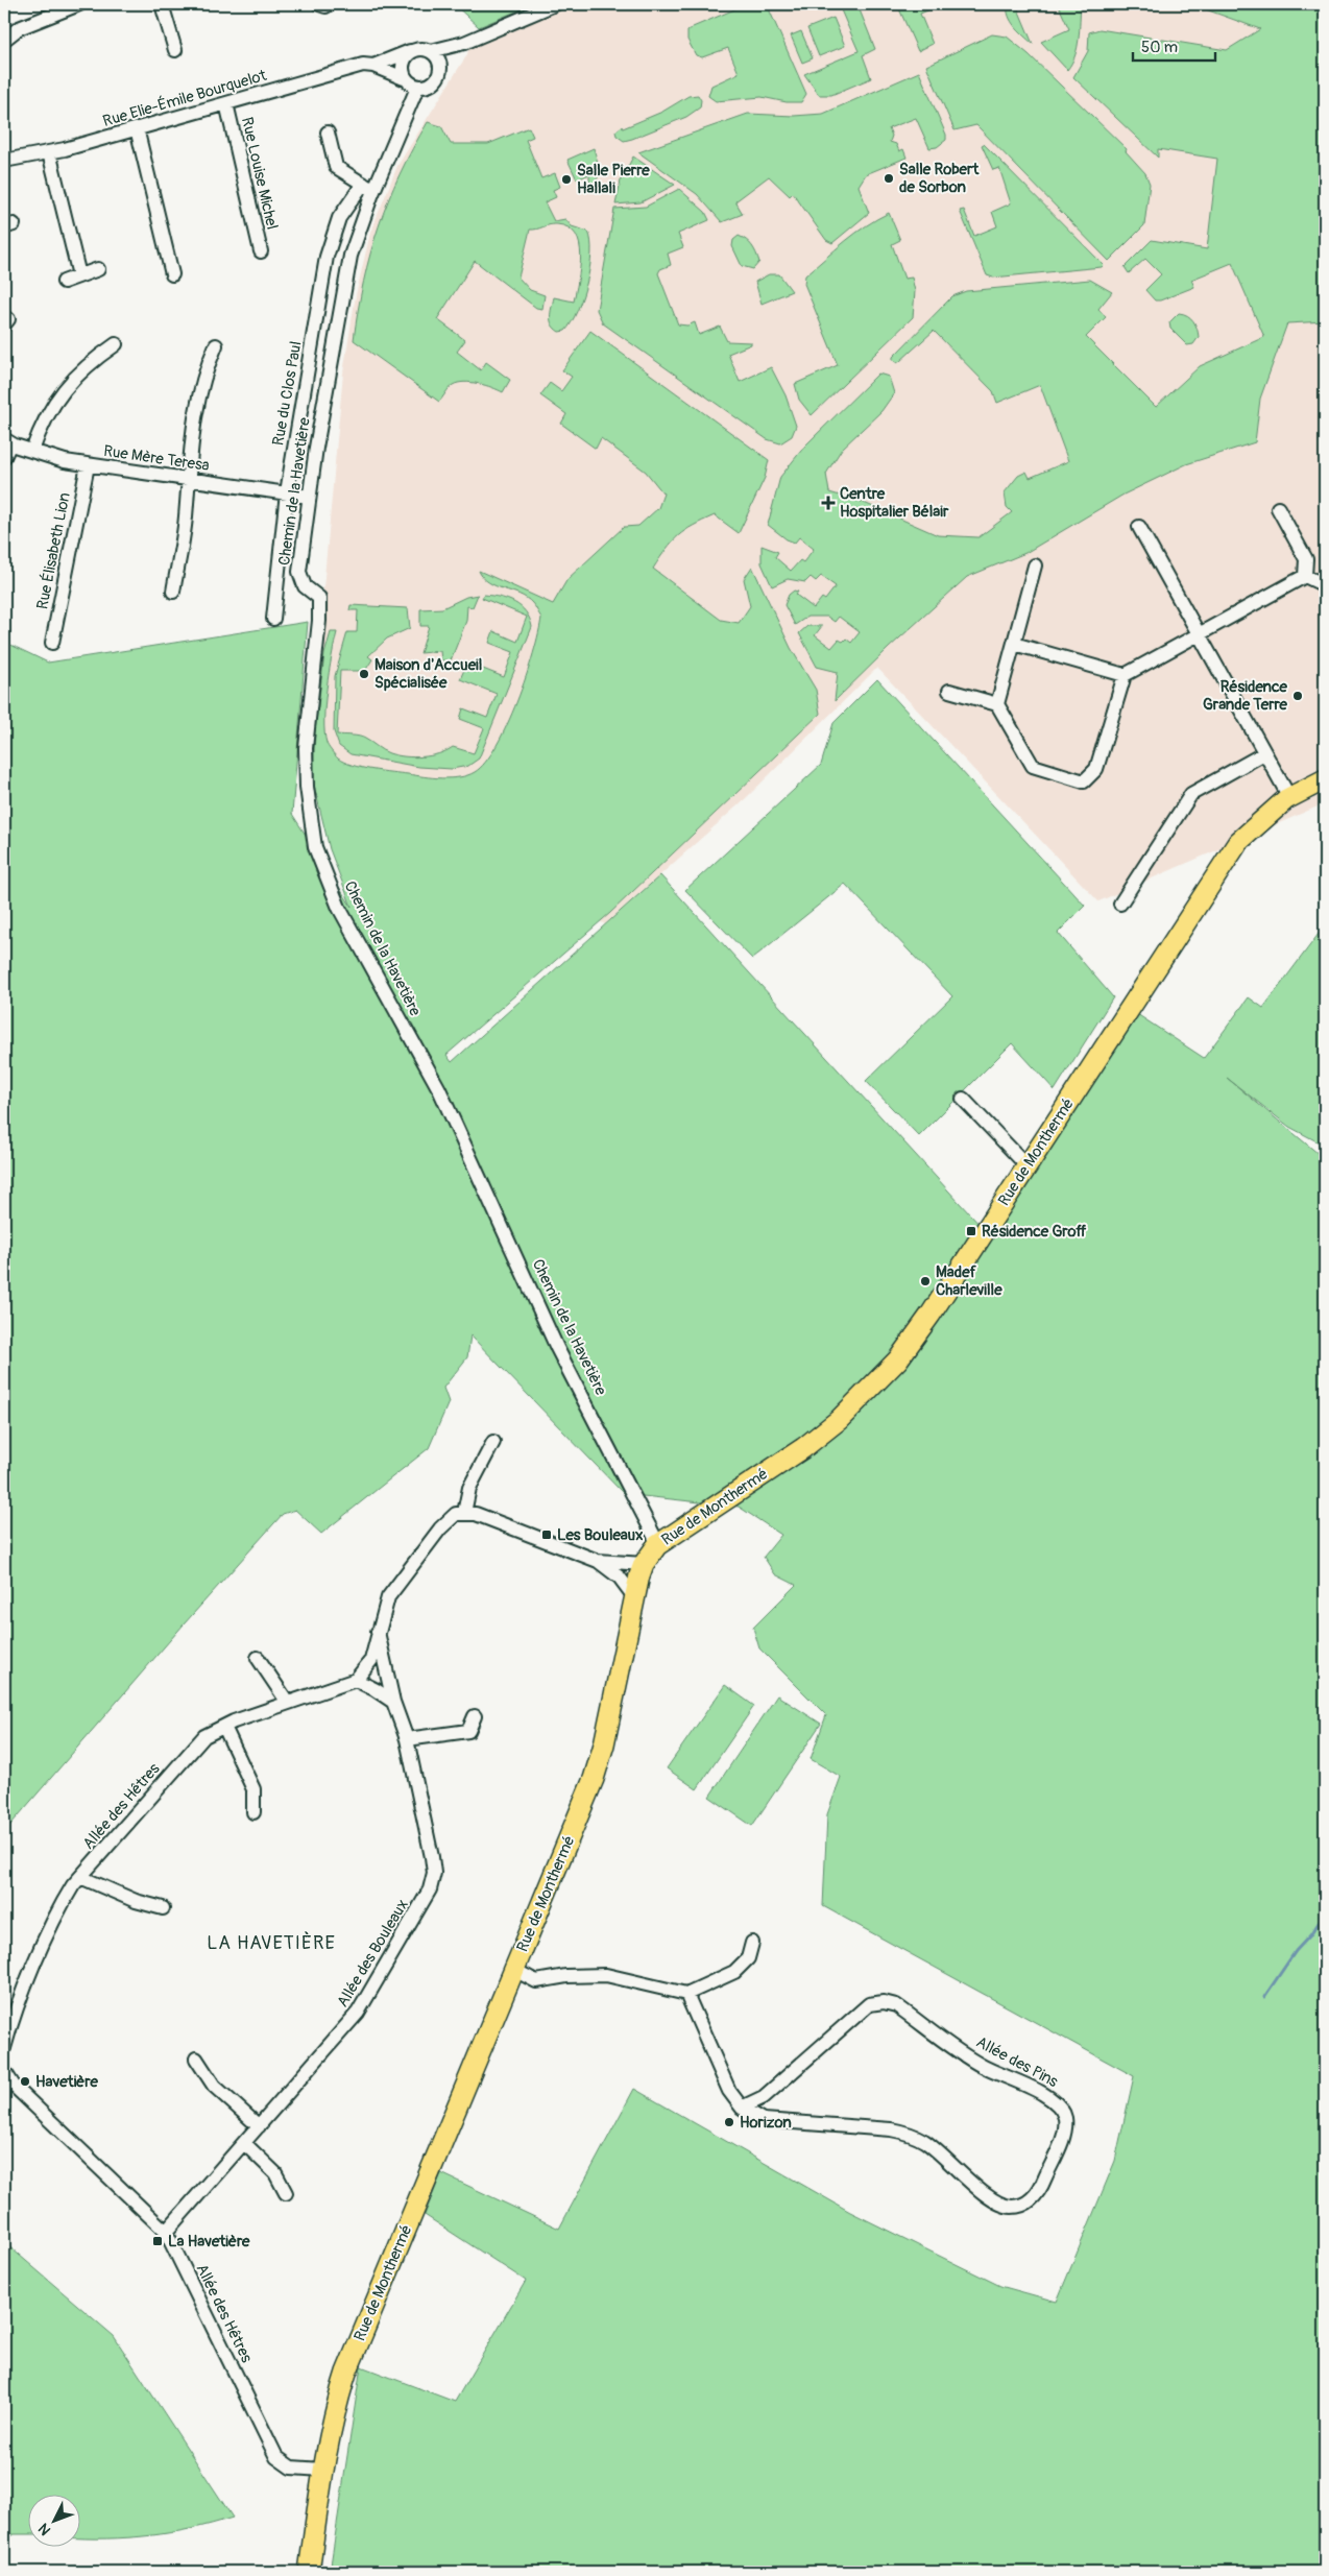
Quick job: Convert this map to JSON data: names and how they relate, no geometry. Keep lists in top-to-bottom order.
{
  "streets": {
    "main road": ["Rue de Monthermé"],
    "street": [
      "Rue Elie-Émile Bourquelot",
      "Rue Louise Michel",
      "Rue du Clos Paul",
      "Rue Mère Teresa",
      "Chemin de la Havetière",
      "Rue Élisabeth Lion",
      "Allée des Hêtres",
      "Allée des Bouleaux",
      "Allée des Pins"
    ]
  },
  "crossings": [
    ["Rue Elie-Émile Bourquelot", "Rue Louise Michel"],
    ["Rue Elie-Émile Bourquelot", "Chemin de la Havetière"],
    ["Rue du Clos Paul", "Rue Mère Teresa"],
    ["Rue du Clos Paul", "Chemin de la Havetière"],
    ["Rue Mère Teresa", "Chemin de la Havetière"],
    ["Rue Mère Teresa", "Rue Élisabeth Lion"],
    ["Chemin de la Havetière", "Rue de Monthermé"],
    ["Rue de Monthermé", "Allée des Hêtres"],
    ["Allée des Hêtres", "Allée des Bouleaux"]
  ],
  "districts": ["LA HAVETIÈRE"],
  "places": {
    "other": [
      "Salle Robert de Sorbon",
      "Salle Pierre Hallali",
      "Maison d'Accueil Spécialisée",
      "Résidence Grande Terre",
      "Madef Charleville",
      "Havetière",
      "Horizon"
    ],
    "health": ["Centre Hospitalier Bélair"],
    "transit": ["Résidence Groff", "Les Bouleaux", "La Havetière"]
  },
  "scale_bar": "50 m",
  "north": "bottom left"
}
